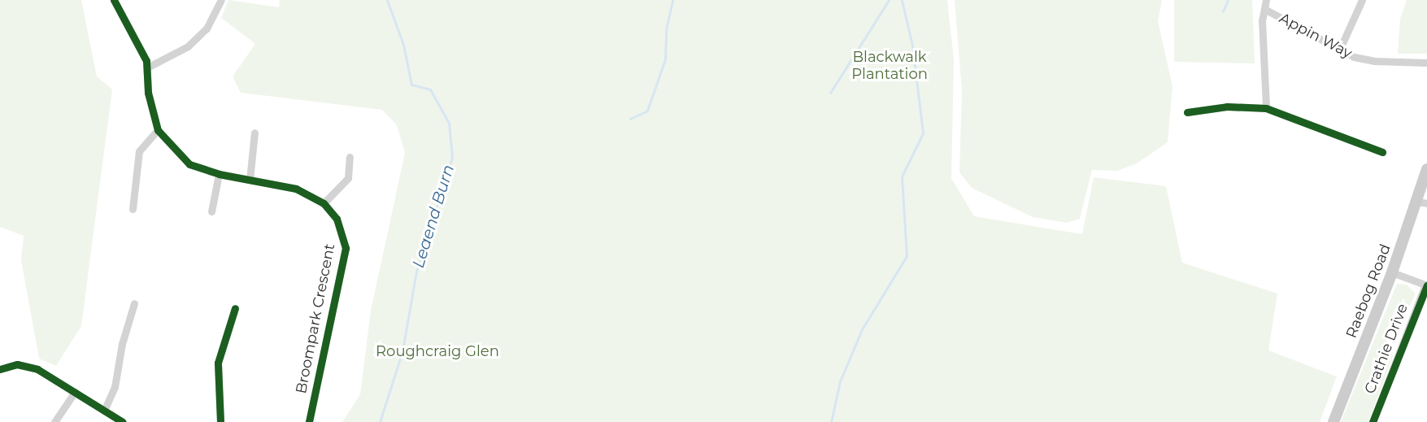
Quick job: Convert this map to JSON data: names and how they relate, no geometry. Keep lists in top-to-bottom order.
{
  "streets": {
    "main road": ["Raebog Road"],
    "street": ["Appin Way", "Broompark Crescent", "Crathie Drive"]
  },
  "water": ["Leaend Burn"],
  "parks": ["Blackwalk Plantation", "Roughcraig Glen"]
}
